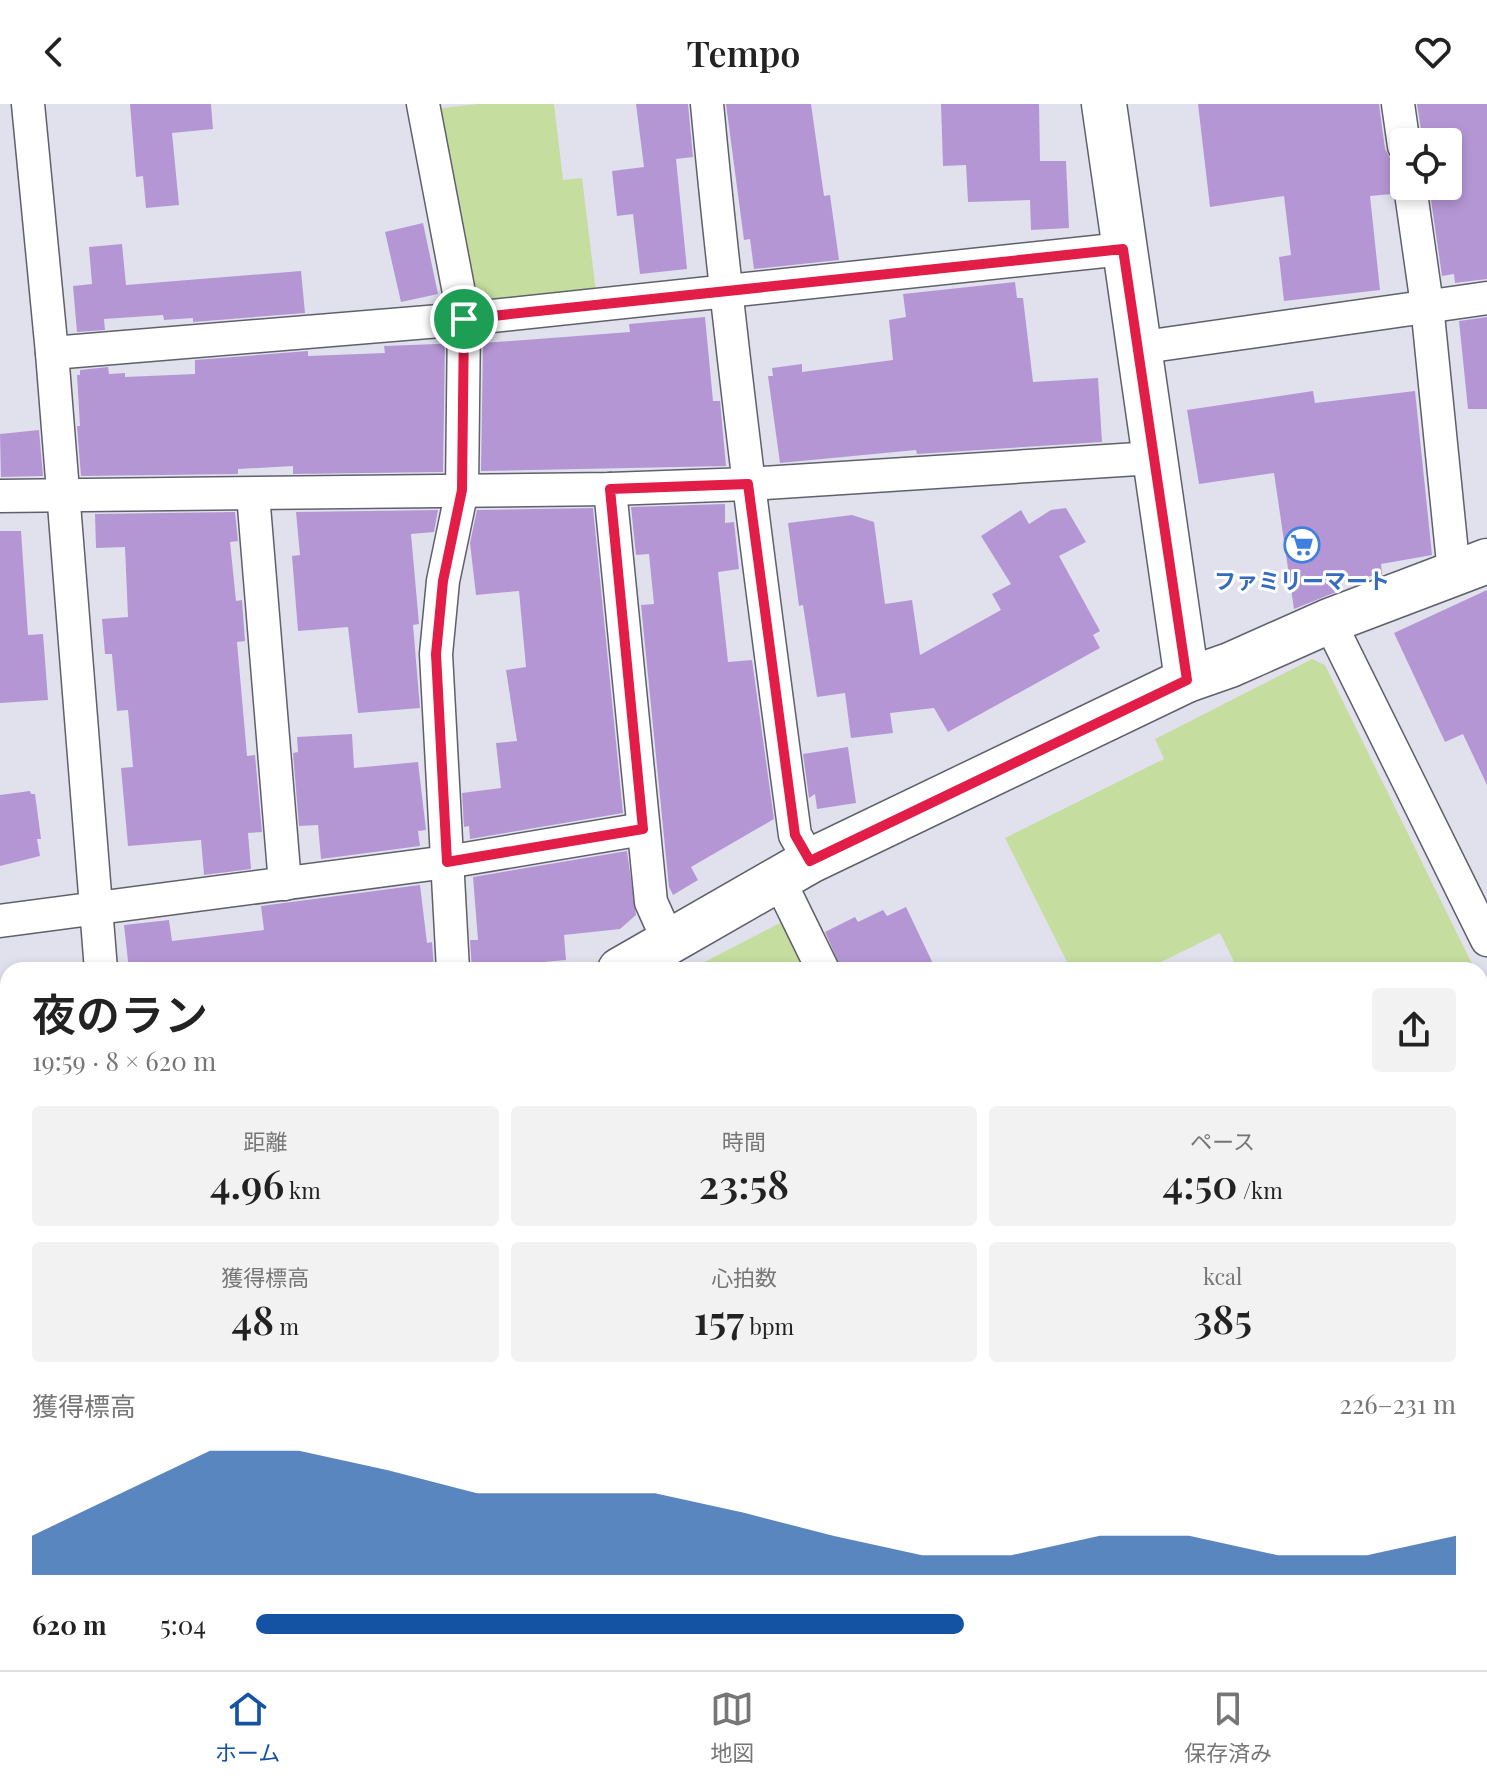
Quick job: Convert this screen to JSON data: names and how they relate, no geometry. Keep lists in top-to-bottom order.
{
  "places": {
    "supermarket": ["ファミリーマート"]
  },
  "page": {
    "header": "Tempo",
    "heading": ["夜のラン", "19:59 · 8 × 620 m"],
    "stats": [
      ["距離", "4.96 km"],
      ["時間", "23:58"],
      ["ペース", "4:50 /km"],
      ["獲得標高", "48 m"],
      ["心拍数", "157 bpm"],
      ["kcal", "385"]
    ],
    "chart": ["獲得標高", "226–231 m"],
    "list": [
      {
        "name": "620 m",
        "note": "5:04"
      }
    ],
    "tabs": ["ホーム", "地図", "保存済み"]
  }
}
